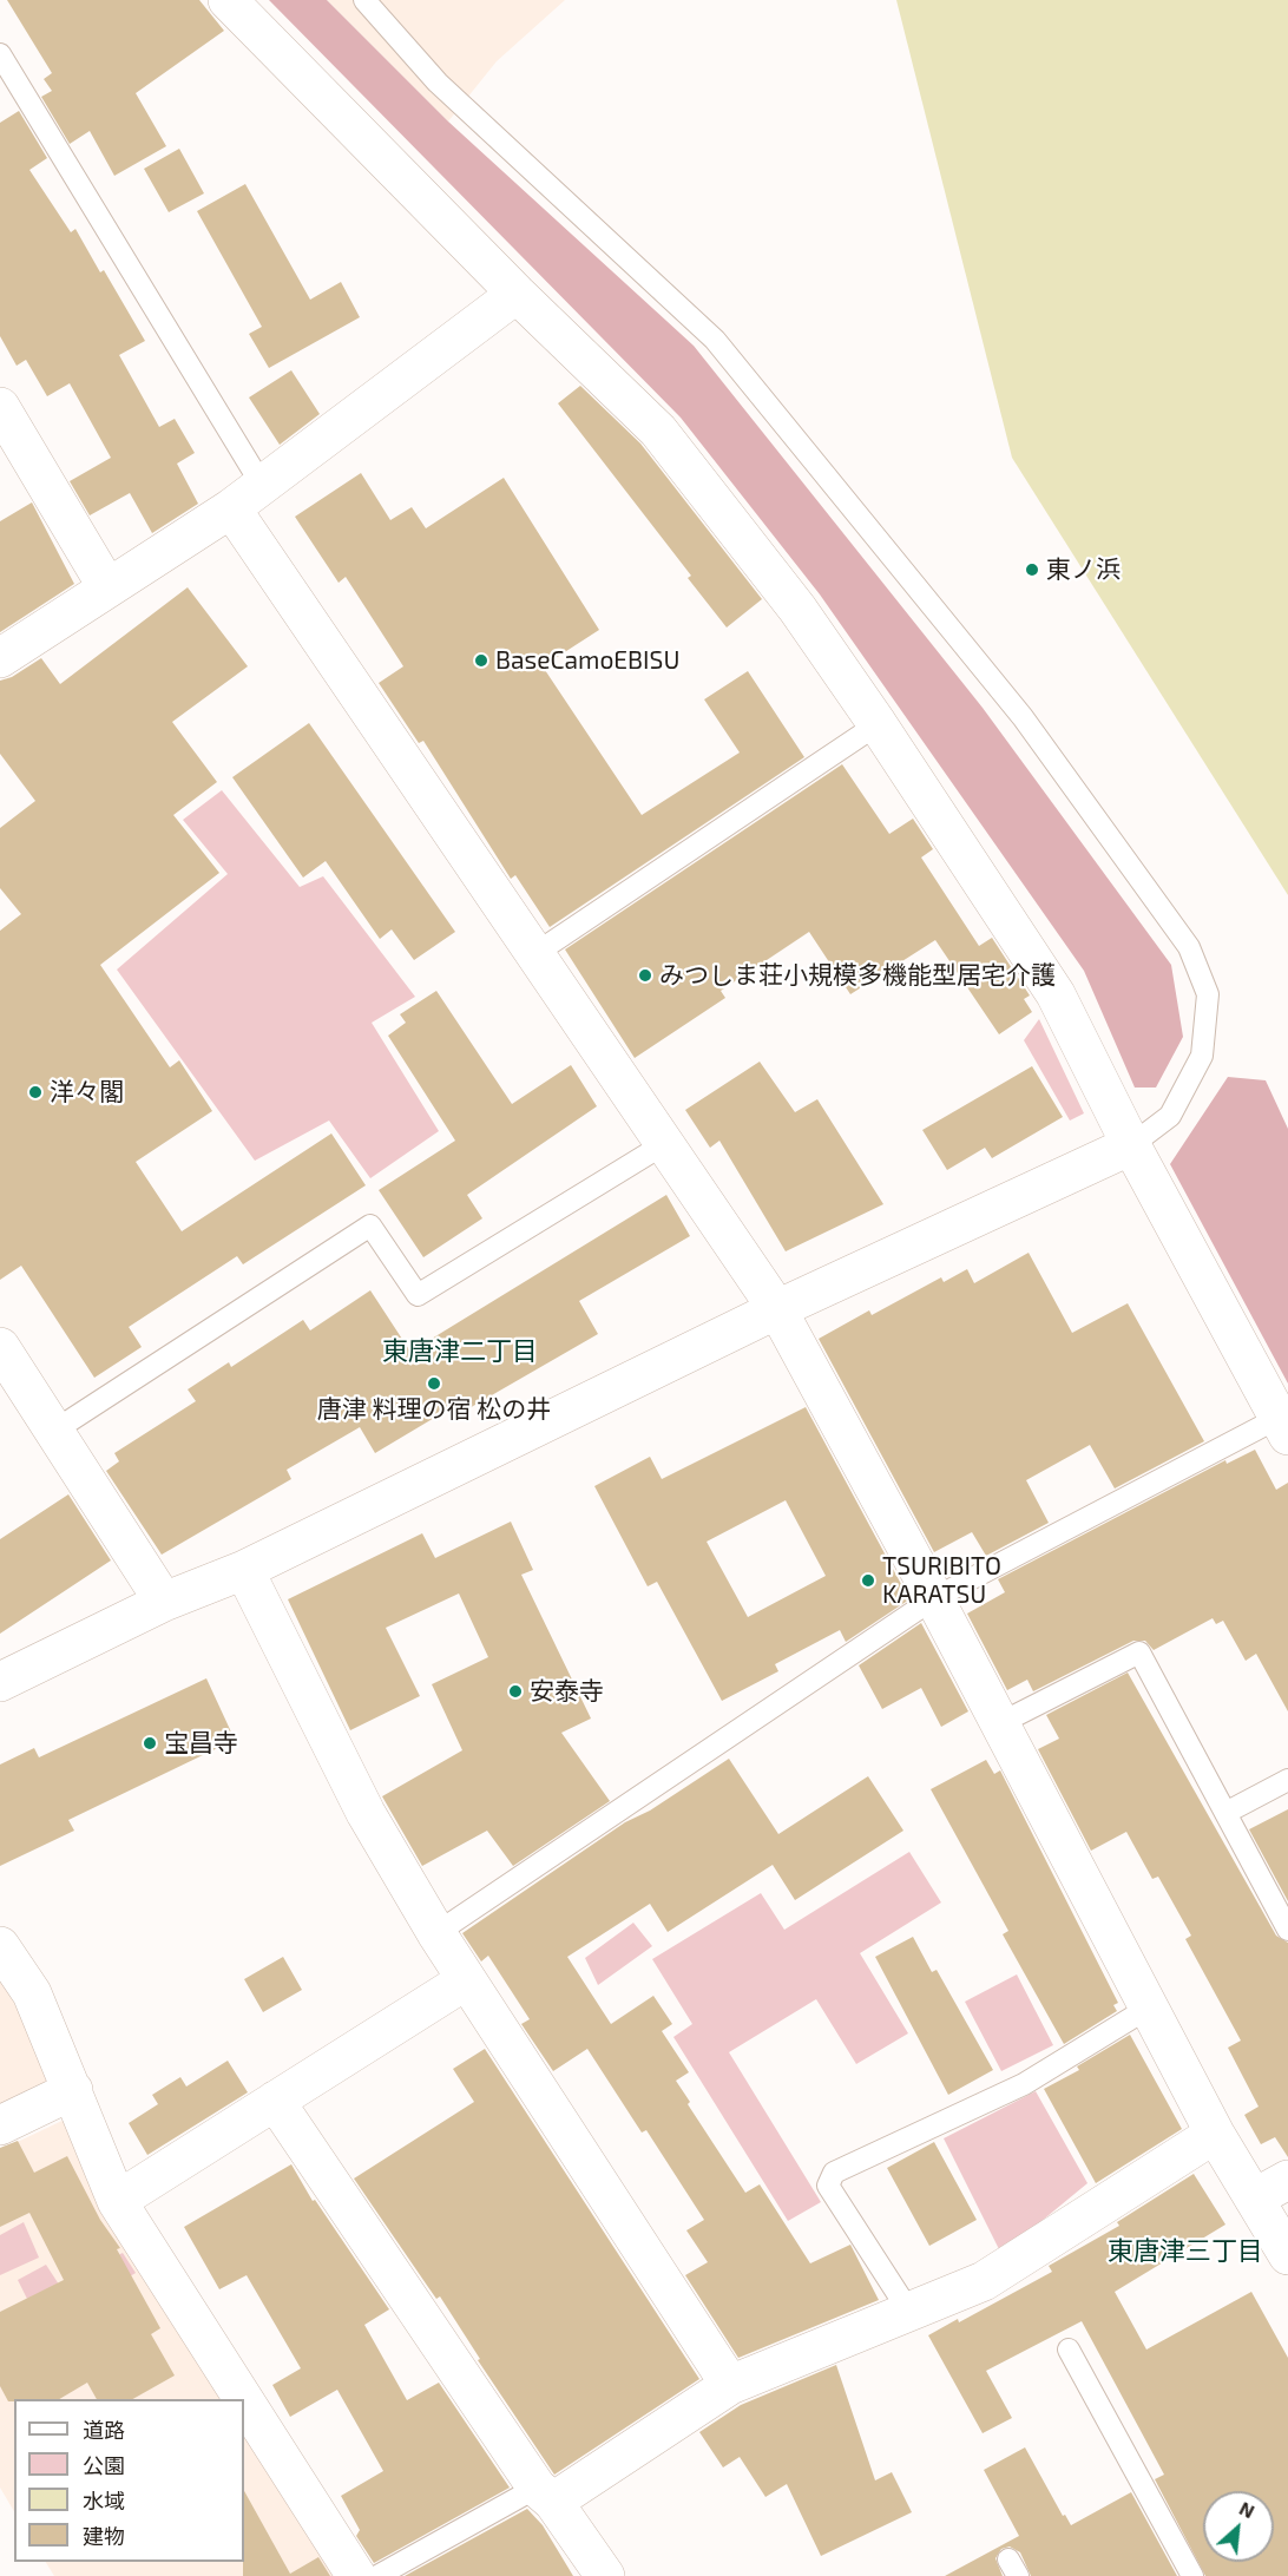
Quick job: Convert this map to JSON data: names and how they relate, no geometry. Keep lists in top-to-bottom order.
{
  "districts": ["東唐津二丁目", "東唐津三丁目"],
  "places": [
    "東ノ浜",
    "BaseCamoEBISU",
    "みつしま荘小規模多機能型居宅介護",
    "洋々閣",
    "唐津 料理の宿 松の井",
    "TSURIBITO KARATSU",
    "安泰寺",
    "宝昌寺"
  ],
  "legend": [
    "道路",
    "公園",
    "水域",
    "建物"
  ],
  "north": "top right"
}
